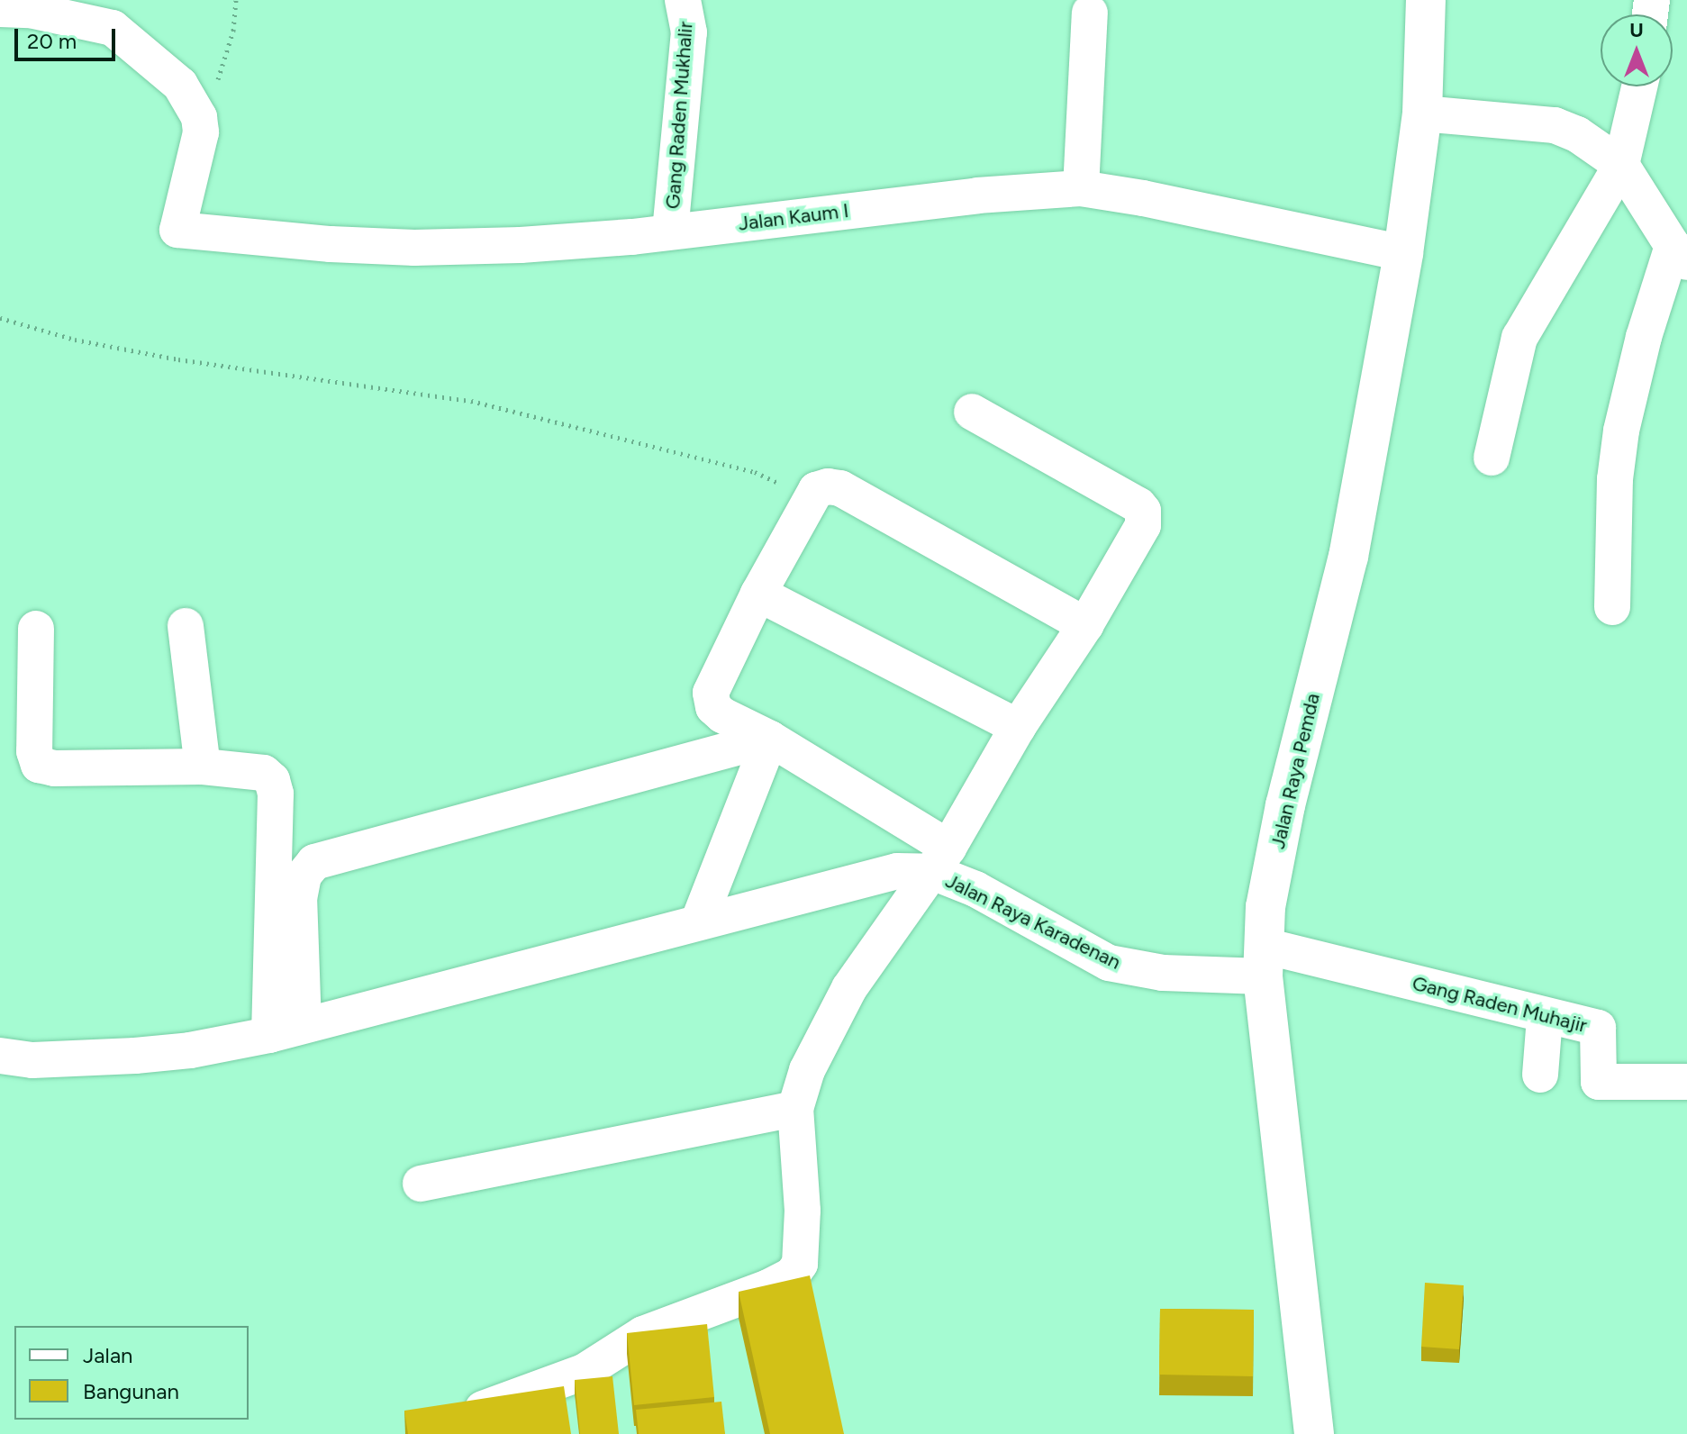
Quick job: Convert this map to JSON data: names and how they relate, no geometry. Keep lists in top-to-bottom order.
{
  "streets": {
    "main road": ["Jalan Raya Pemda"],
    "street": [
      "Gang Raden Mukhalir",
      "Jalan Kaum I",
      "Jalan Raya Karadenan",
      "Gang Raden Muhajir"
    ]
  },
  "crossings": [
    ["Gang Raden Mukhalir", "Jalan Kaum I"],
    ["Jalan Kaum I", "Jalan Raya Pemda"],
    ["Jalan Raya Pemda", "Jalan Raya Karadenan"],
    ["Jalan Raya Pemda", "Gang Raden Muhajir"],
    ["Jalan Raya Karadenan", "Gang Raden Muhajir"]
  ],
  "legend": ["Jalan", "Bangunan"],
  "scale_bar": "20 m",
  "north": "top"
}
